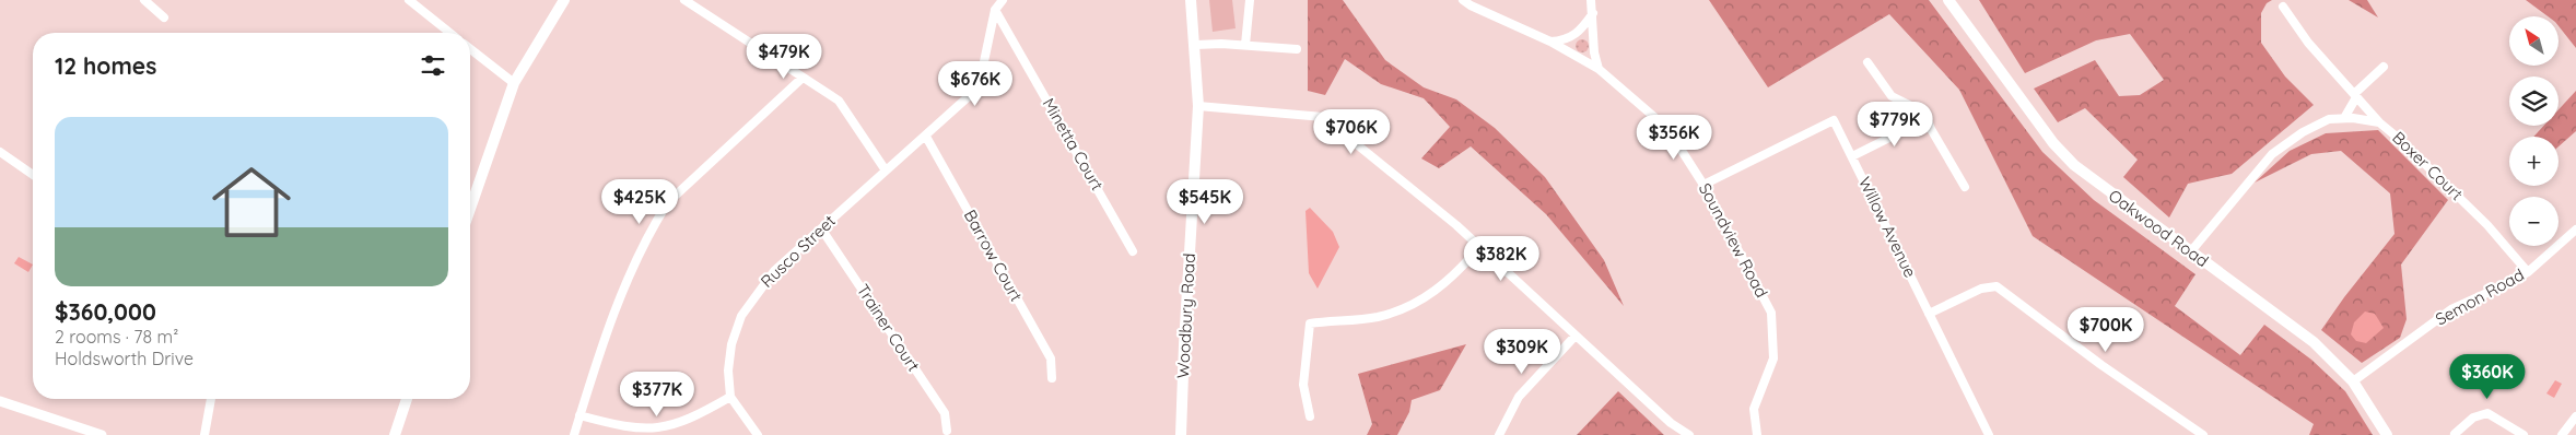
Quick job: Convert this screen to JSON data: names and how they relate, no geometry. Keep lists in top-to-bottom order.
{
  "streets": {
    "main road": ["Oakwood Road", "Woodbury Road"],
    "street": [
      "Minetta Court",
      "Boxer Court",
      "Willow Avenue",
      "Soundview Road",
      "Rusco Street",
      "Barrow Court",
      "Semon Road",
      "Trainer Court"
    ]
  },
  "crossings": [
    ["Minetta Court", "Rusco Street"],
    ["Boxer Court", "Oakwood Road"],
    ["Boxer Court", "Semon Road"],
    ["Willow Avenue", "Soundview Road"],
    ["Oakwood Road", "Semon Road"],
    ["Rusco Street", "Barrow Court"],
    ["Rusco Street", "Trainer Court"]
  ],
  "north": "top left",
  "page": {
    "map_buttons": ["+", "−"],
    "heading": "12 homes",
    "price": [
      "$479K",
      "$676K",
      "$779K",
      "$706K",
      "$356K",
      "$425K",
      "$545K",
      "$382K",
      "$700K",
      "$309K",
      "$360K",
      "$377K"
    ],
    "list": [
      {
        "name": "$360,000",
        "note": "2 rooms · 78 m² · Holdsworth Drive"
      }
    ]
  }
}
